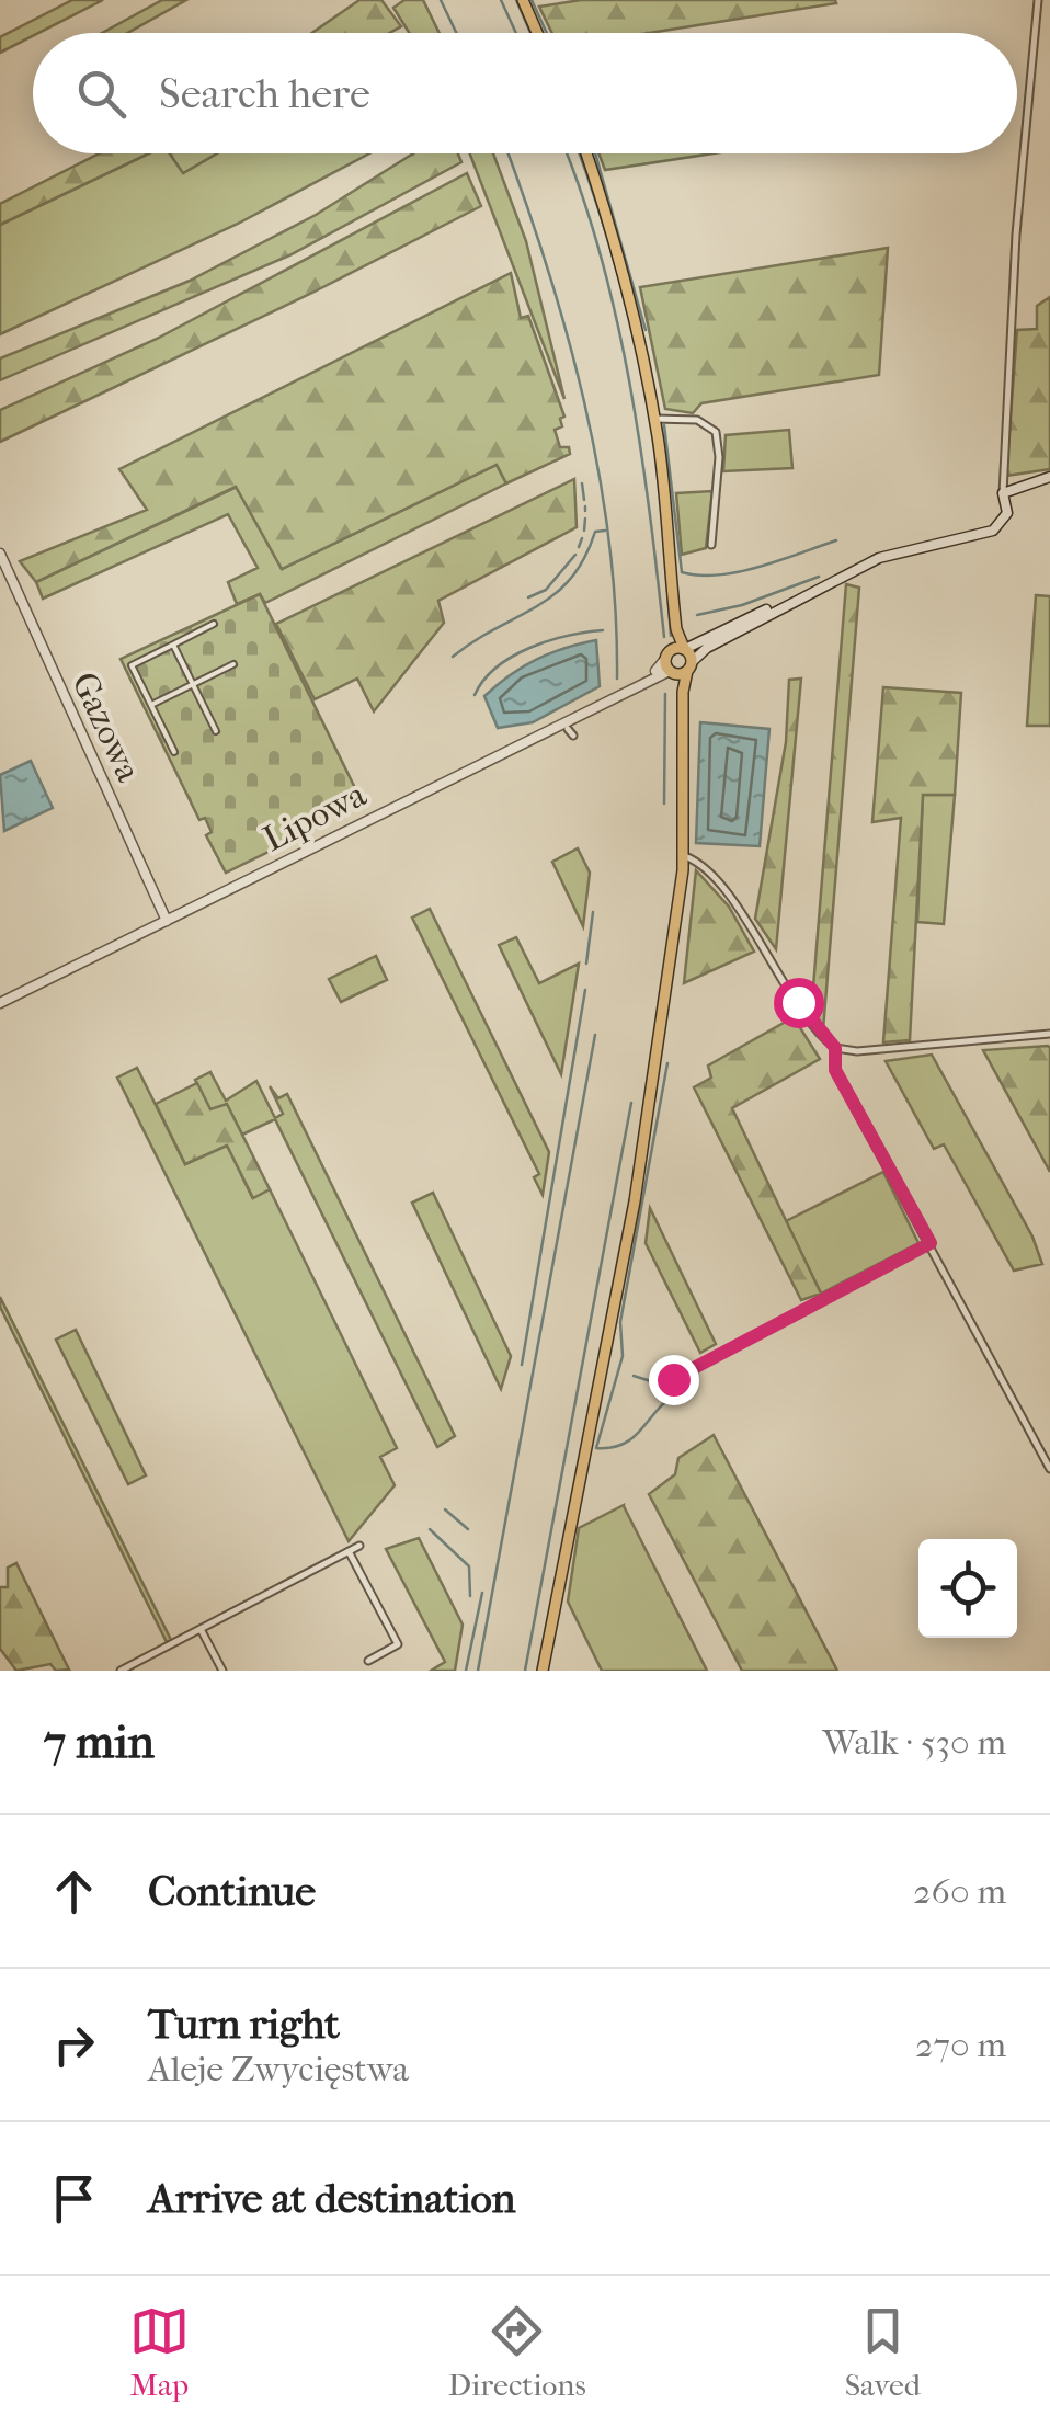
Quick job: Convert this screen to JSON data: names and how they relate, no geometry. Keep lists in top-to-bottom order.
{
  "streets": {
    "street": ["Gazowa", "Lipowa"]
  },
  "crossings": [
    ["Gazowa", "Lipowa"]
  ],
  "page": {
    "search": "Search here",
    "heading": ["7 min", "Walk · 530 m"],
    "list": [
      ["Continue", "260 m"],
      ["Turn right", "Aleje Zwycięstwa", "270 m"],
      "Arrive at destination"
    ],
    "nav": ["Map", "Directions", "Saved"]
  }
}
